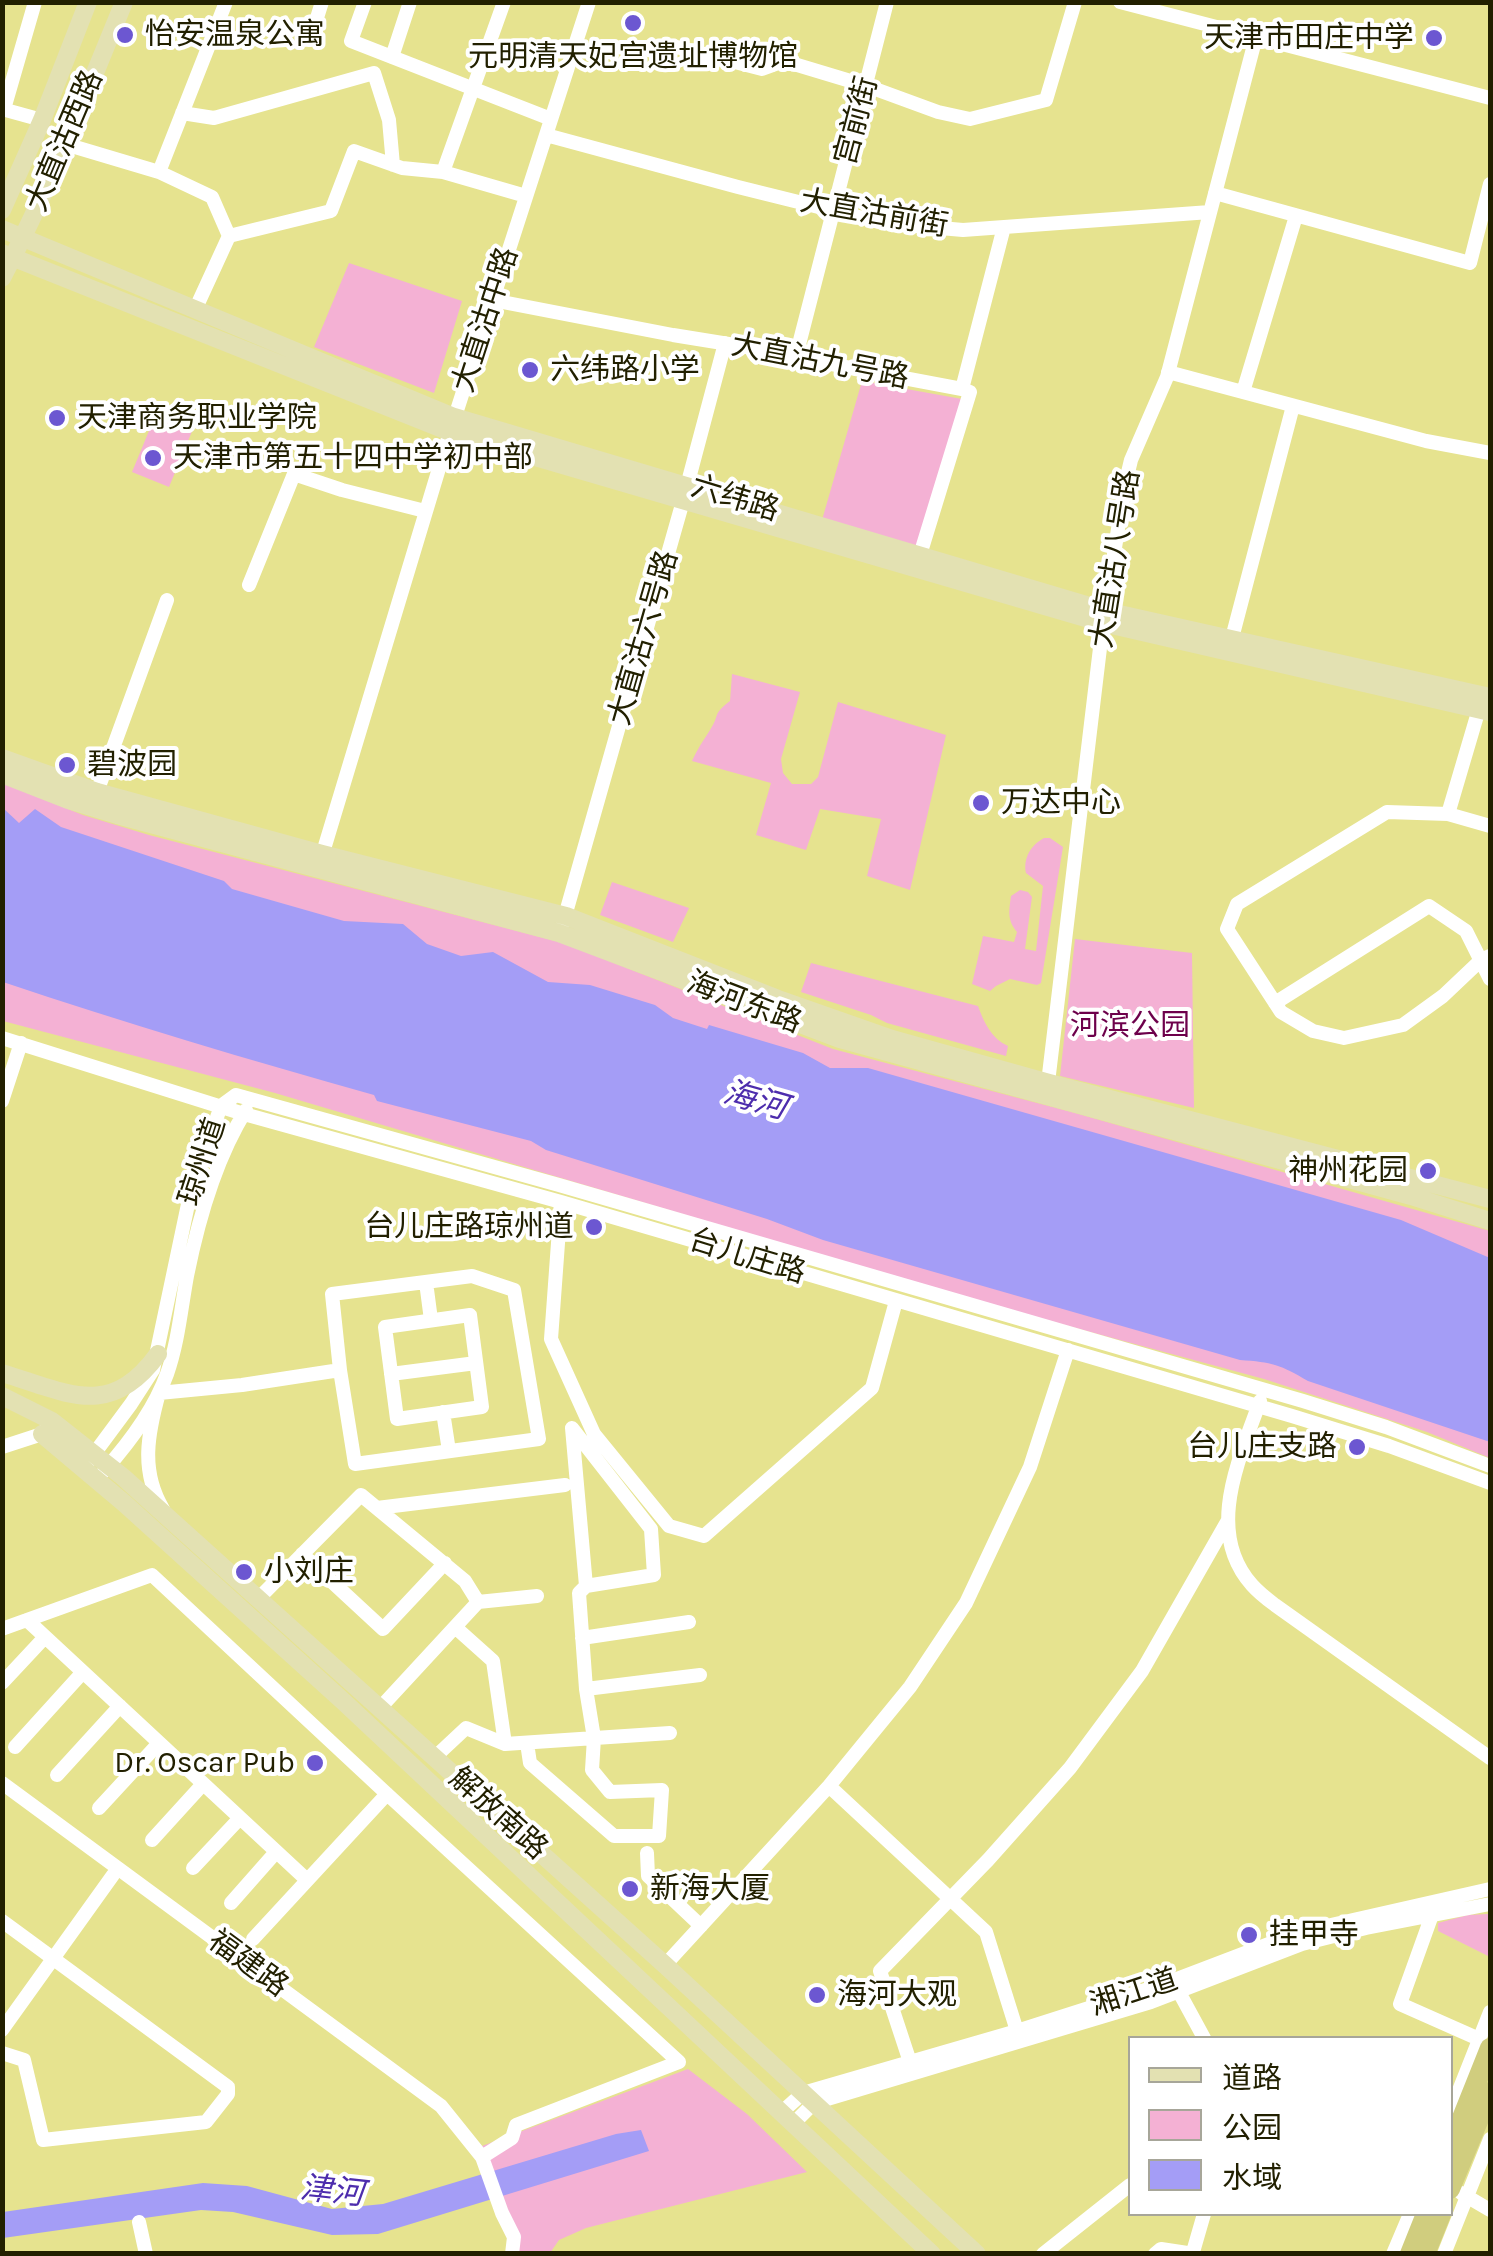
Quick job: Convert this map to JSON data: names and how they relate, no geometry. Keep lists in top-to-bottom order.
{
  "streets": {
    "main road": [
      "大直沽西路",
      "六纬路",
      "海河东路",
      "解放南路"
    ],
    "street": [
      "宫前街",
      "大直沽前街",
      "大直沽中路",
      "大直沽九号路",
      "大直沽八号路",
      "大直沽六号路",
      "琼州道",
      "台儿庄路",
      "福建路",
      "湘江道"
    ]
  },
  "crossings": [
    ["宫前街", "大直沽前街"],
    ["宫前街", "大直沽九号路"],
    ["大直沽西路", "六纬路"],
    ["大直沽前街", "大直沽中路"],
    ["大直沽前街", "大直沽八号路"],
    ["大直沽中路", "大直沽九号路"],
    ["大直沽中路", "六纬路"],
    ["大直沽中路", "海河东路"],
    ["大直沽九号路", "大直沽六号路"],
    ["六纬路", "大直沽八号路"],
    ["六纬路", "大直沽六号路"],
    ["大直沽八号路", "海河东路"],
    ["大直沽六号路", "海河东路"],
    ["琼州道", "台儿庄路"],
    ["琼州道", "解放南路"],
    ["解放南路", "湘江道"]
  ],
  "water": ["海河", "津河"],
  "parks": ["河滨公园"],
  "places": [
    "元明清天妃宫遗址博物馆",
    "怡安温泉公寓",
    "天津市田庄中学",
    "六纬路小学",
    "天津商务职业学院",
    "天津市第五十四中学初中部",
    "碧波园",
    "万达中心",
    "神州花园",
    "台儿庄路琼州道",
    "台儿庄支路",
    "小刘庄",
    "Dr. Oscar Pub",
    "新海大厦",
    "挂甲寺",
    "海河大观"
  ],
  "legend": ["道路", "公园", "水域"]
}
